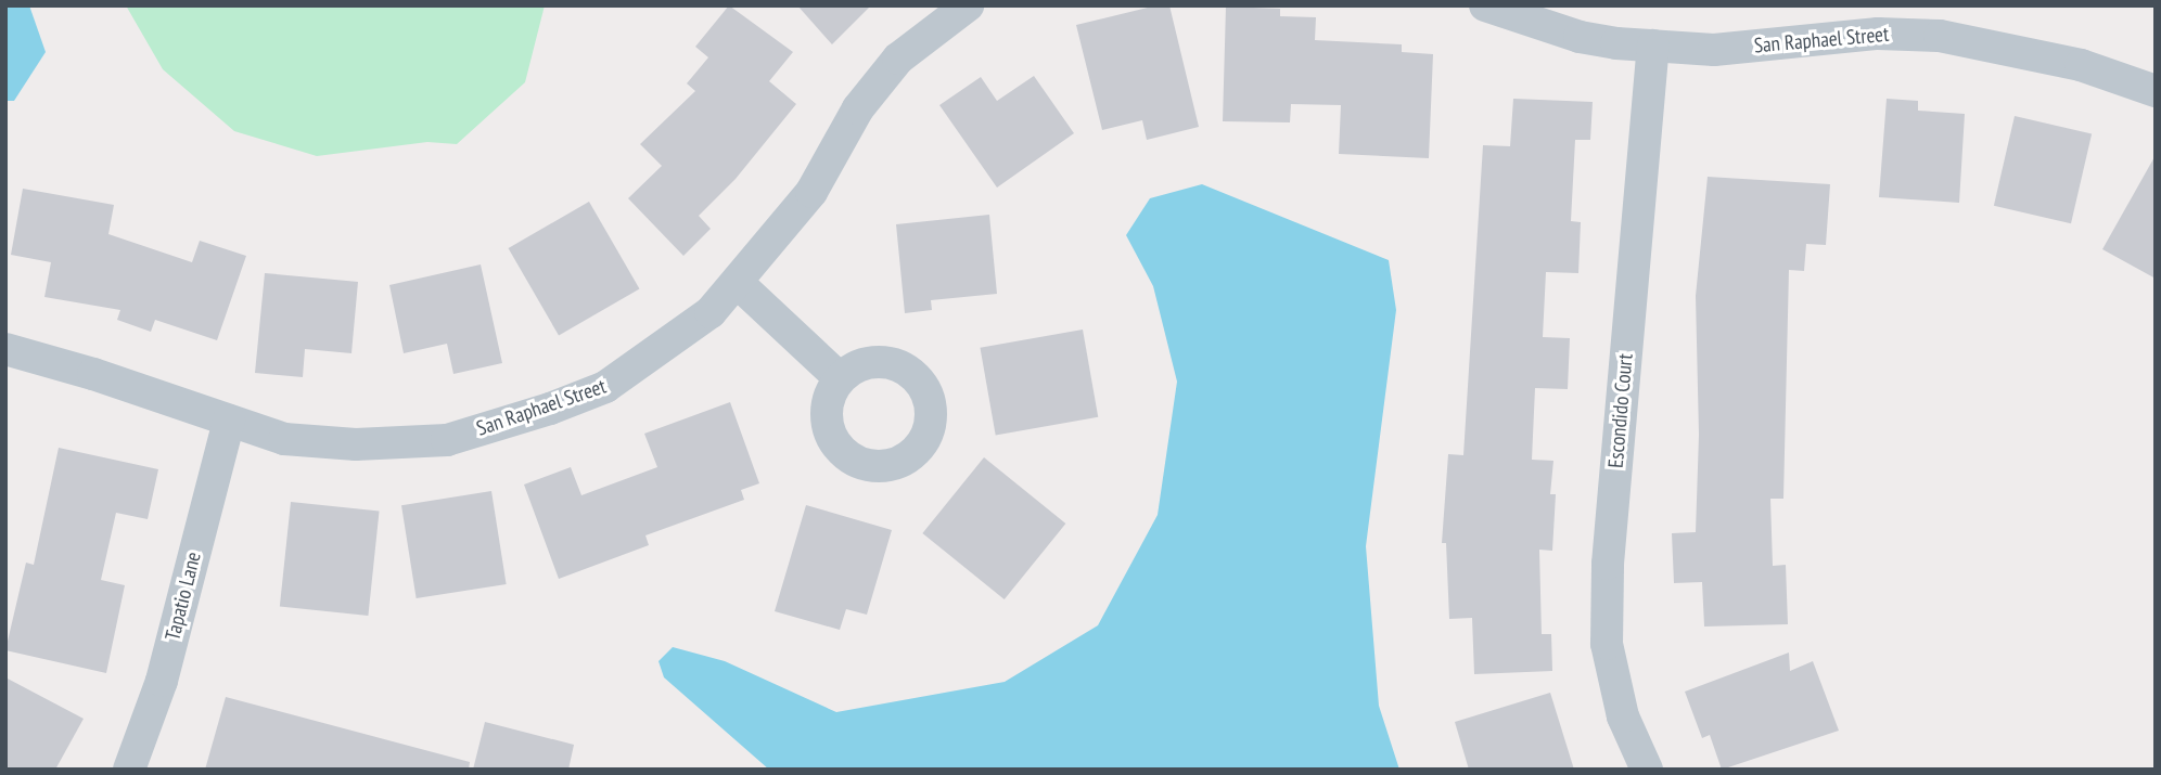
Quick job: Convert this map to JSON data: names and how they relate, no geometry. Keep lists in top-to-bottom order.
{
  "streets": {
    "street": ["San Raphael Street", "Escondido Court", "Tapatio Lane"]
  },
  "crossings": [
    ["San Raphael Street", "Escondido Court"],
    ["San Raphael Street", "Tapatio Lane"]
  ]
}
